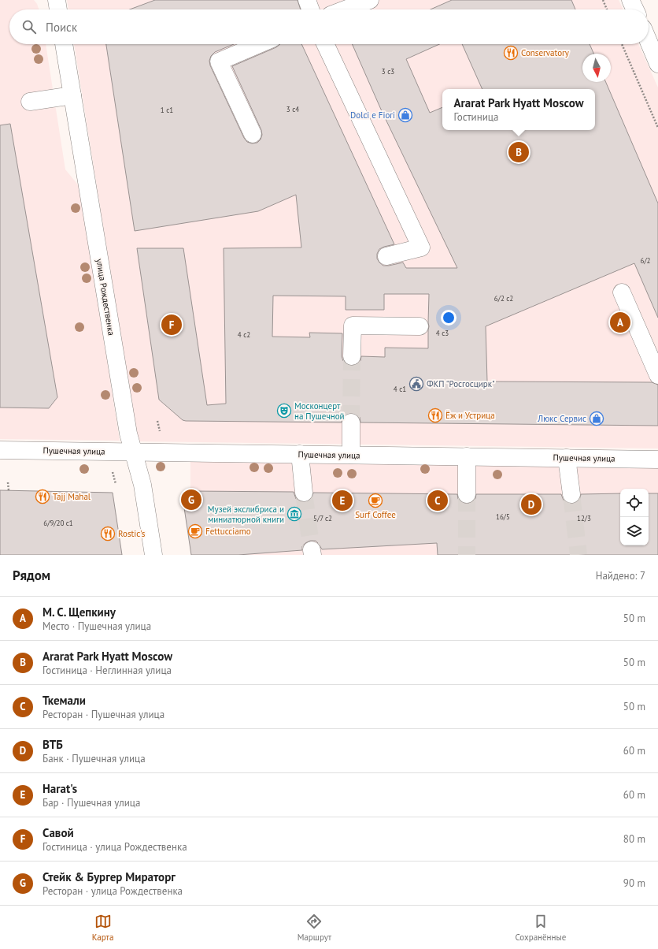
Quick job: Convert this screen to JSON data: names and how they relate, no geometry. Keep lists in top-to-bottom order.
{
  "streets": {
    "street": ["улица Рождественка", "Пушечная улица"]
  },
  "crossings": [
    ["улица Рождественка", "Пушечная улица"]
  ],
  "places": {
    "restaurant": [
      "Conservatory",
      "Ёж и Устрица",
      "Tajj Mahal",
      "Rostic's"
    ],
    "shop": ["Dolci e Fiori", "Люкс Сервис"],
    "public building": ["ФКП \"Росгосцирк\""],
    "theatre": ["Москонцерт на Пушечной"],
    "cafe": ["Surf Coffee", "Fettucciamo"],
    "museum": ["Музей экслибриса и миниатюрной книги"]
  },
  "house_numbers": [
    "3 с3",
    "3 с4",
    "1 c1",
    "6/2",
    "6/2 с2",
    "4 с3",
    "4 с2",
    "4 с1",
    "16/5",
    "5/7 с2",
    "12/3",
    "6/9/20 с1"
  ],
  "north": "bottom",
  "page": {
    "search": "Поиск",
    "popup": ["Ararat Park Hyatt Moscow", "Гостиница"],
    "pins": [
      "B",
      "A",
      "F",
      "G",
      "C",
      "E",
      "D"
    ],
    "heading": ["Рядом", "Найдено: 7"],
    "list": [
      {
        "mark": "A",
        "name": "М. С. Щепкину",
        "note": "Место · Пушечная улица",
        "value": "50 m"
      },
      {
        "mark": "B",
        "name": "Ararat Park Hyatt Moscow",
        "note": "Гостиница · Неглинная улица",
        "value": "50 m"
      },
      {
        "mark": "C",
        "name": "Ткемали",
        "note": "Ресторан · Пушечная улица",
        "value": "50 m"
      },
      {
        "mark": "D",
        "name": "ВТБ",
        "note": "Банк · Пушечная улица",
        "value": "60 m"
      },
      {
        "mark": "E",
        "name": "Harat's",
        "note": "Бар · Пушечная улица",
        "value": "60 m"
      },
      {
        "mark": "F",
        "name": "Савой",
        "note": "Гостиница · улица Рождественка",
        "value": "80 m"
      },
      {
        "mark": "G",
        "name": "Стейк & Бургер Мираторг",
        "note": "Ресторан · улица Рождественка",
        "value": "90 m"
      }
    ],
    "nav": ["Карта", "Маршрут", "Сохранённые"]
  }
}
